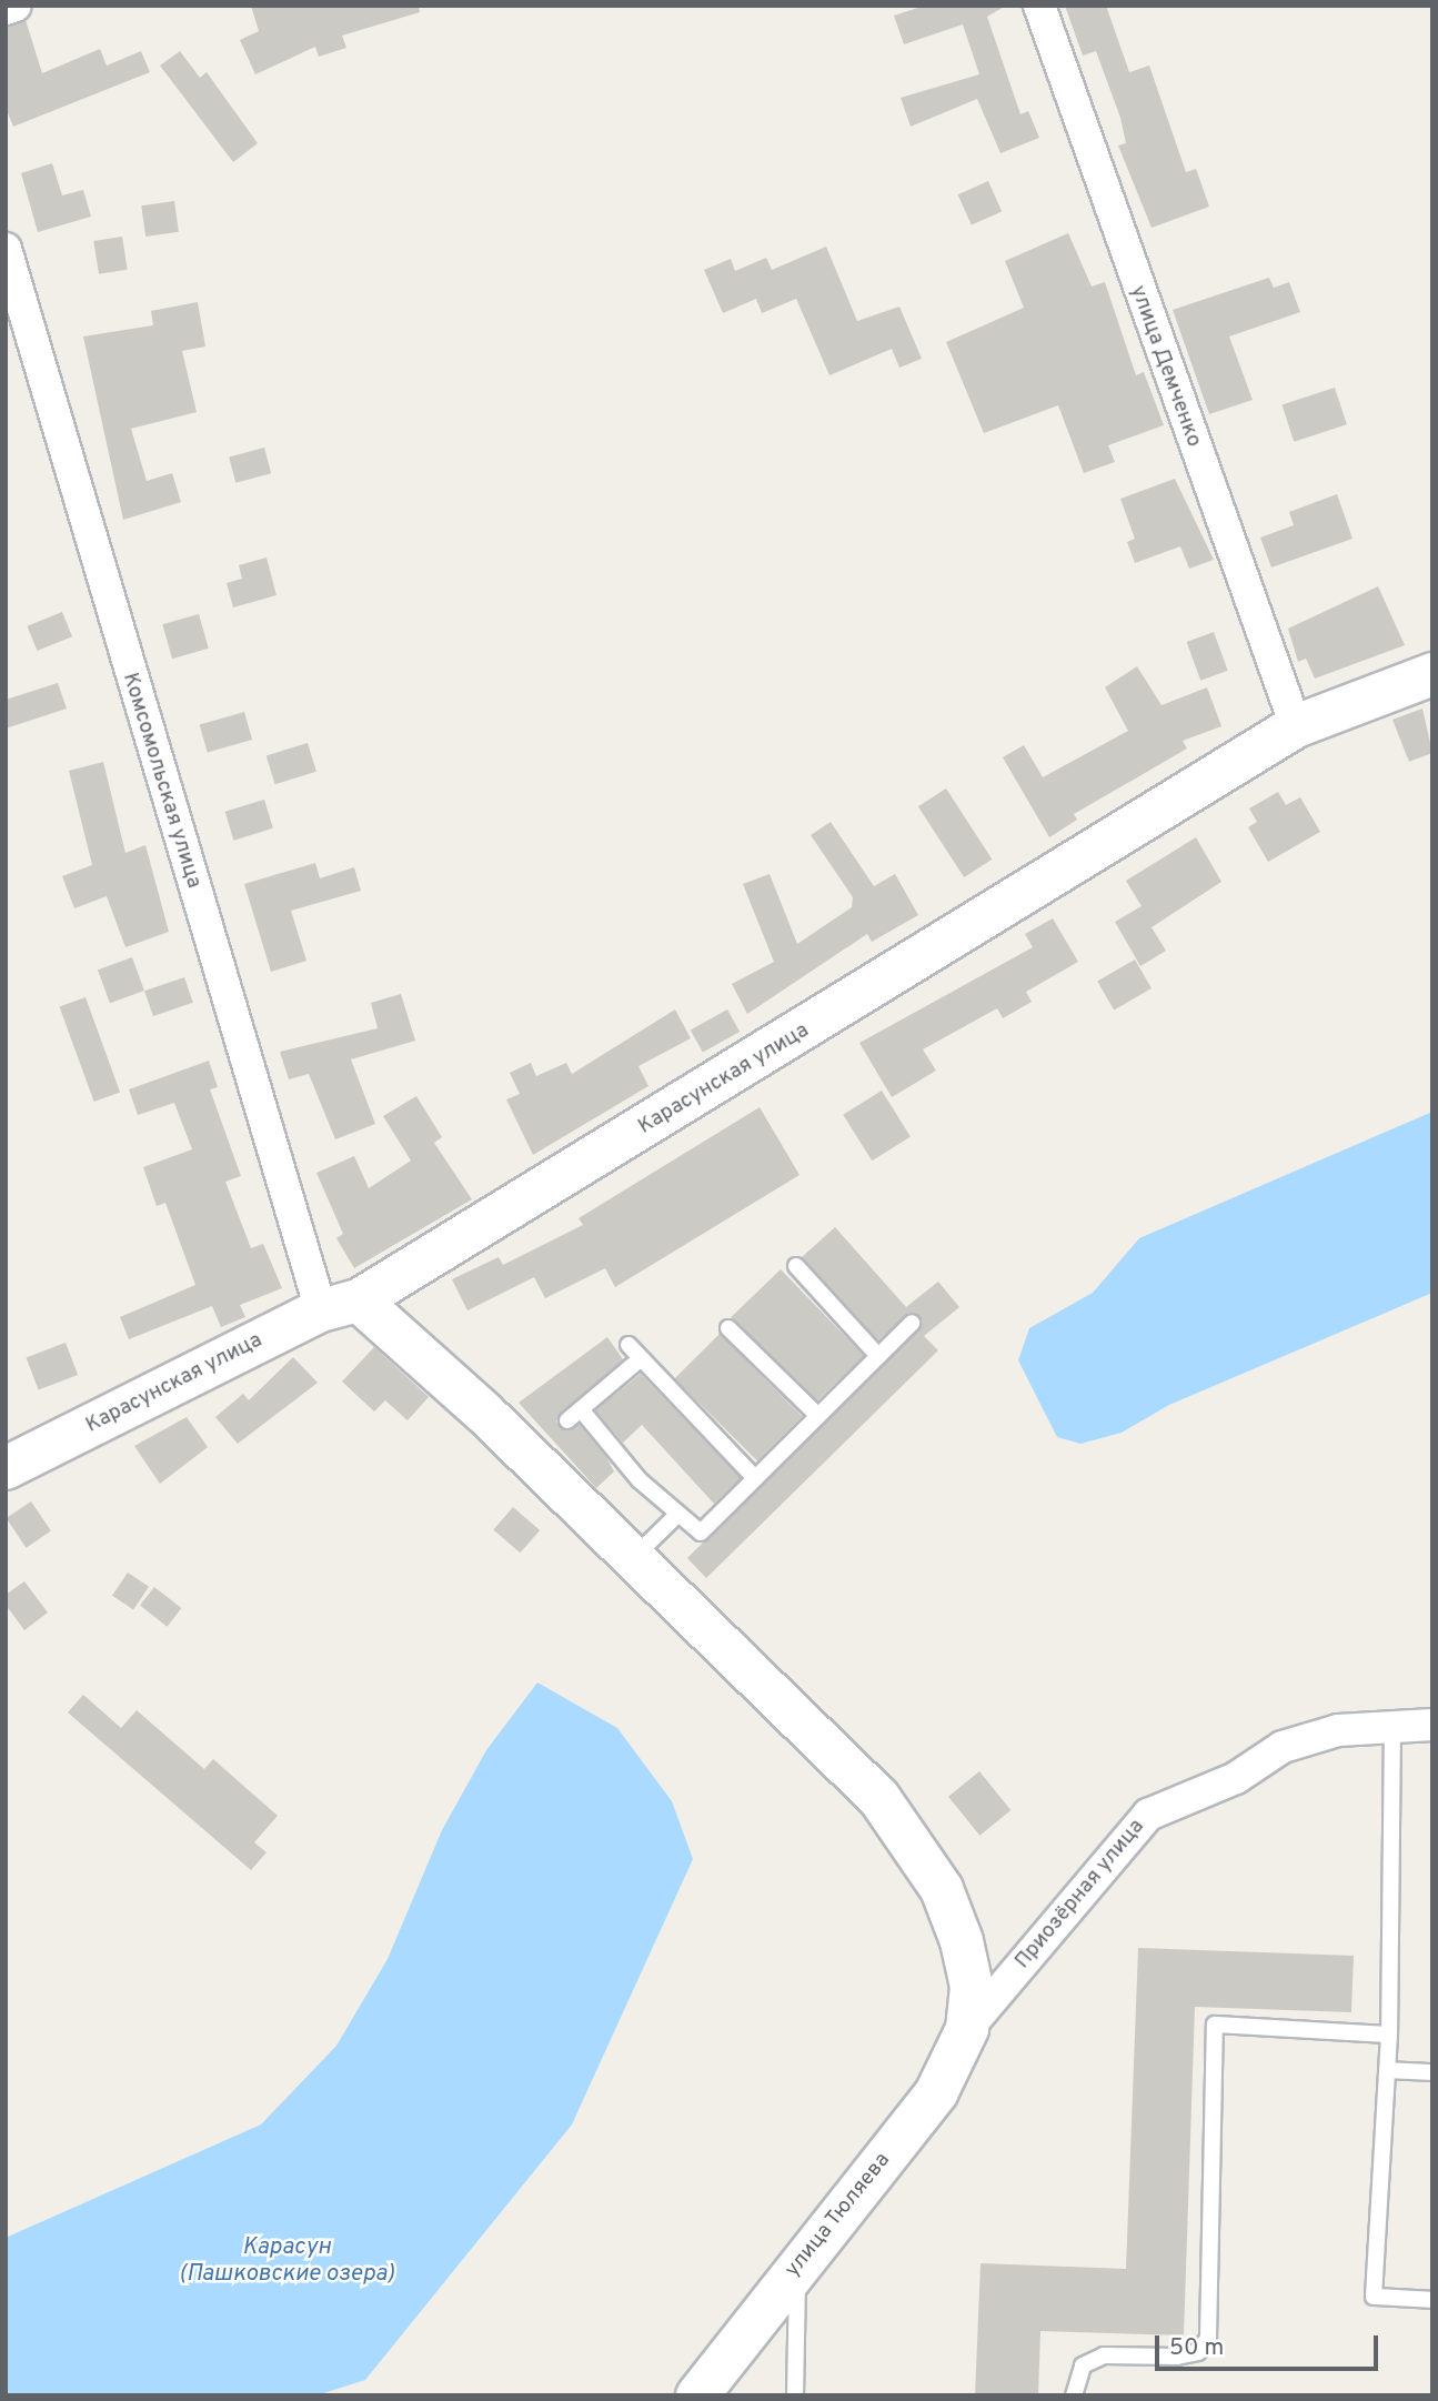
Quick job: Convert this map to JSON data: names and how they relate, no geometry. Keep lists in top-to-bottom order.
{
  "streets": {
    "street": [
      "улица Демченко",
      "Комсомольская улица",
      "Карасунская улица",
      "Приозёрная улица",
      "улица Тюляева"
    ]
  },
  "crossings": [
    ["улица Демченко", "Карасунская улица"],
    ["Комсомольская улица", "Карасунская улица"],
    ["Комсомольская улица", "улица Тюляева"],
    ["Карасунская улица", "улица Тюляева"],
    ["Приозёрная улица", "улица Тюляева"]
  ],
  "water": ["Карасун (Пашковские озера)"],
  "scale_bar": "50 m"
}
